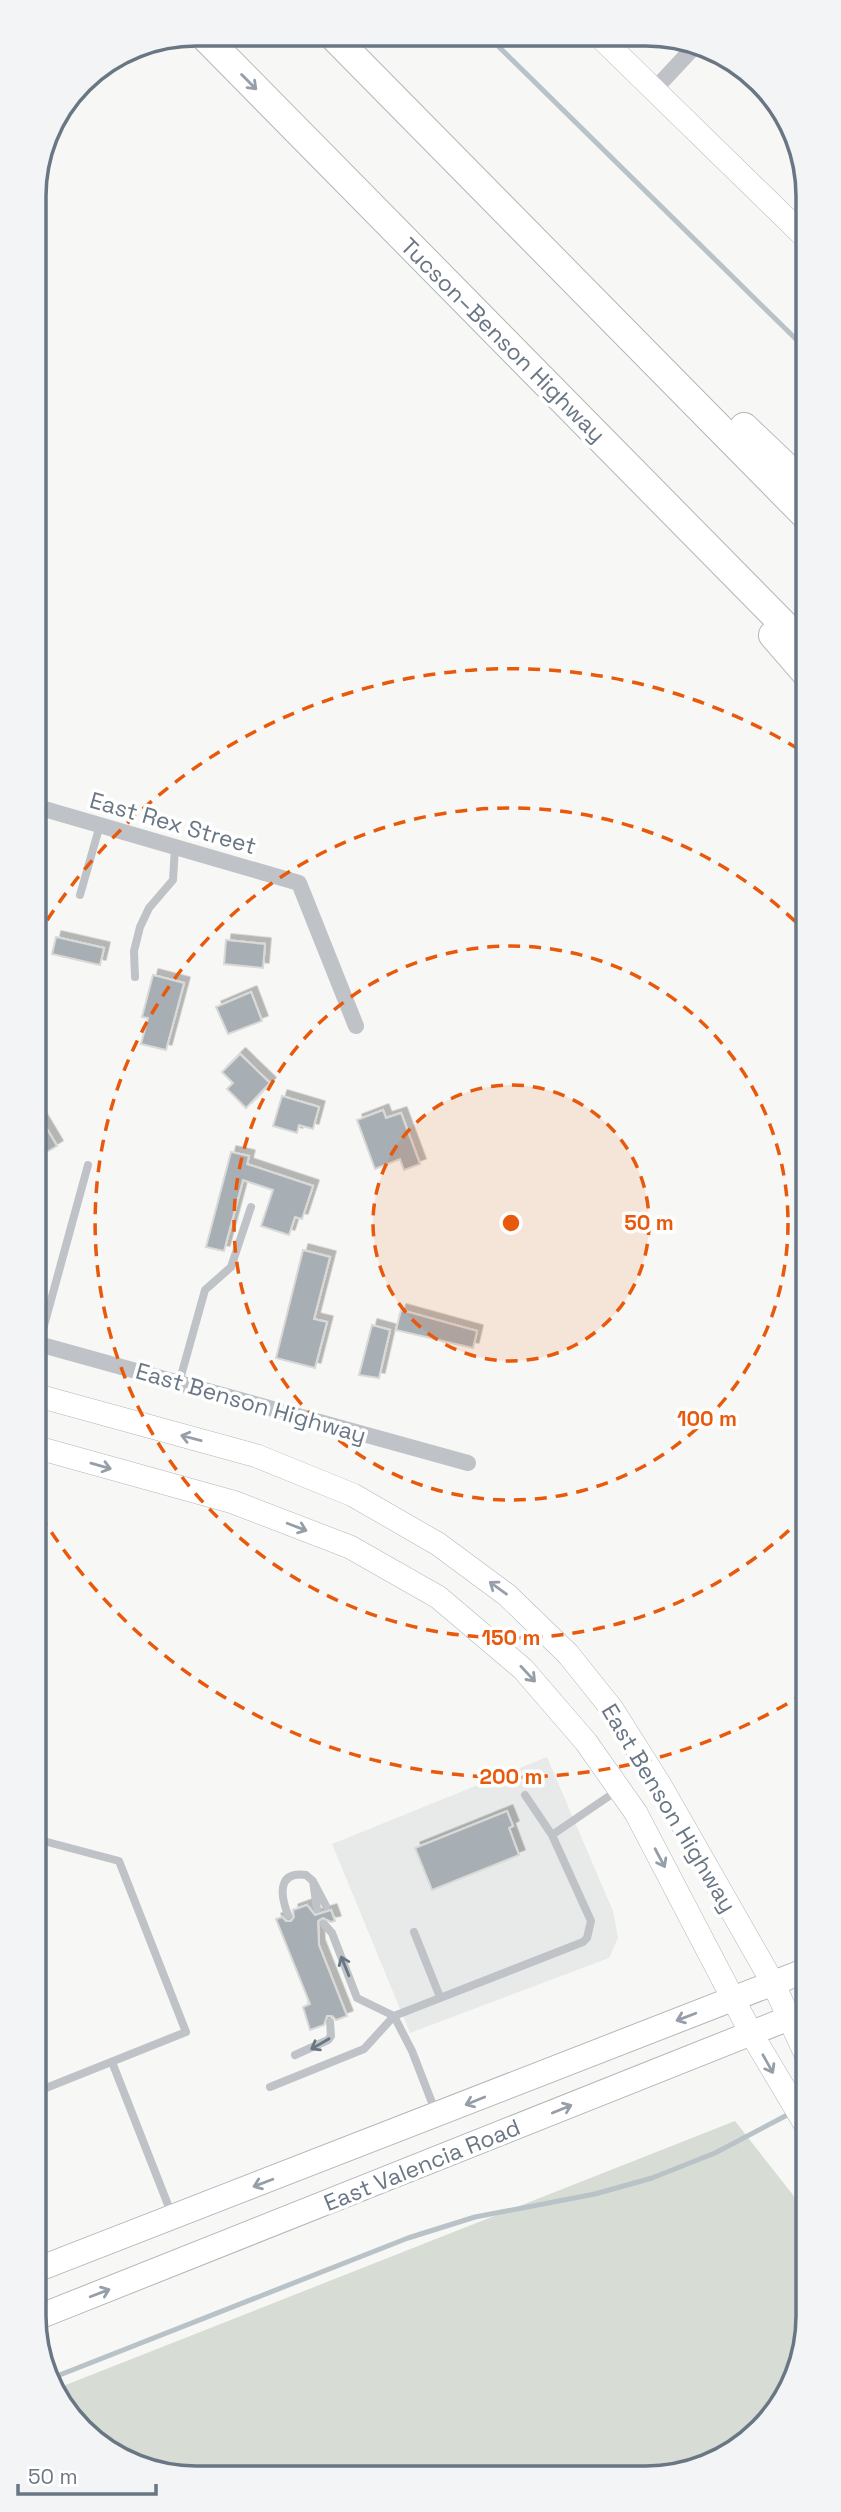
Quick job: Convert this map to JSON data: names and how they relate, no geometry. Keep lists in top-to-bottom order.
{
  "streets": {
    "highway": ["Tucson–Benson Highway"],
    "main road": ["East Benson Highway", "East Valencia Road"],
    "street": ["East Rex Street"]
  },
  "crossings": [
    ["East Benson Highway", "East Valencia Road"]
  ],
  "scale_bar": "50 m",
  "rings": [
    "50 m",
    "100 m",
    "150 m",
    "200 m"
  ]
}
